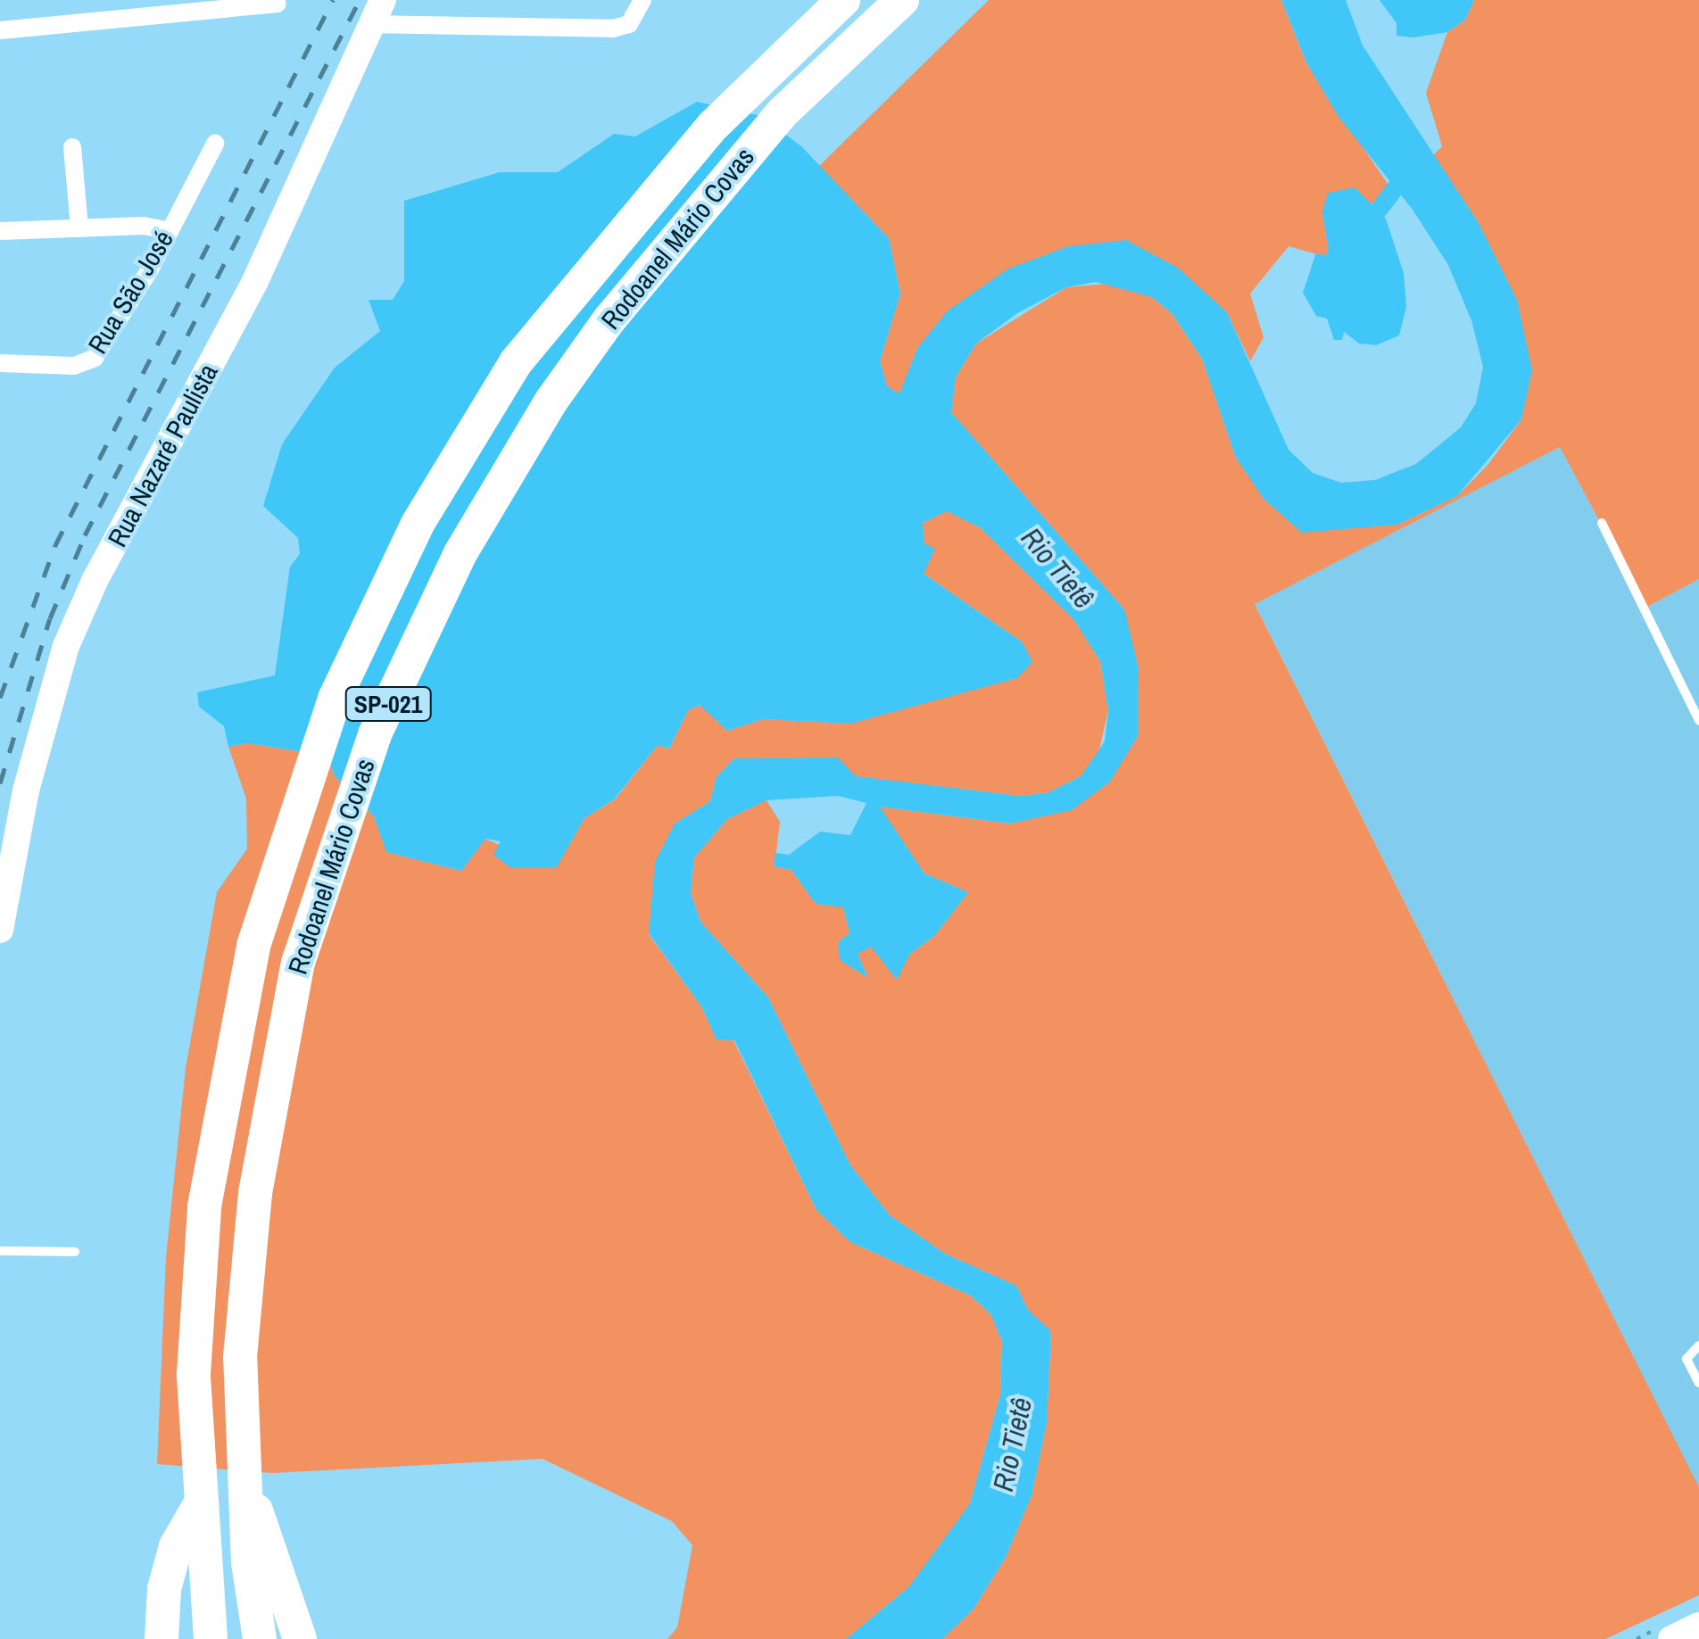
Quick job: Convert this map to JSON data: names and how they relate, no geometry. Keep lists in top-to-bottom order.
{
  "streets": {
    "highway": ["Rodoanel Mário Covas", "SP-021"],
    "main road": ["Rua Nazaré Paulista"],
    "street": ["Rua São José"]
  },
  "water": ["Rio Tietê"]
}
